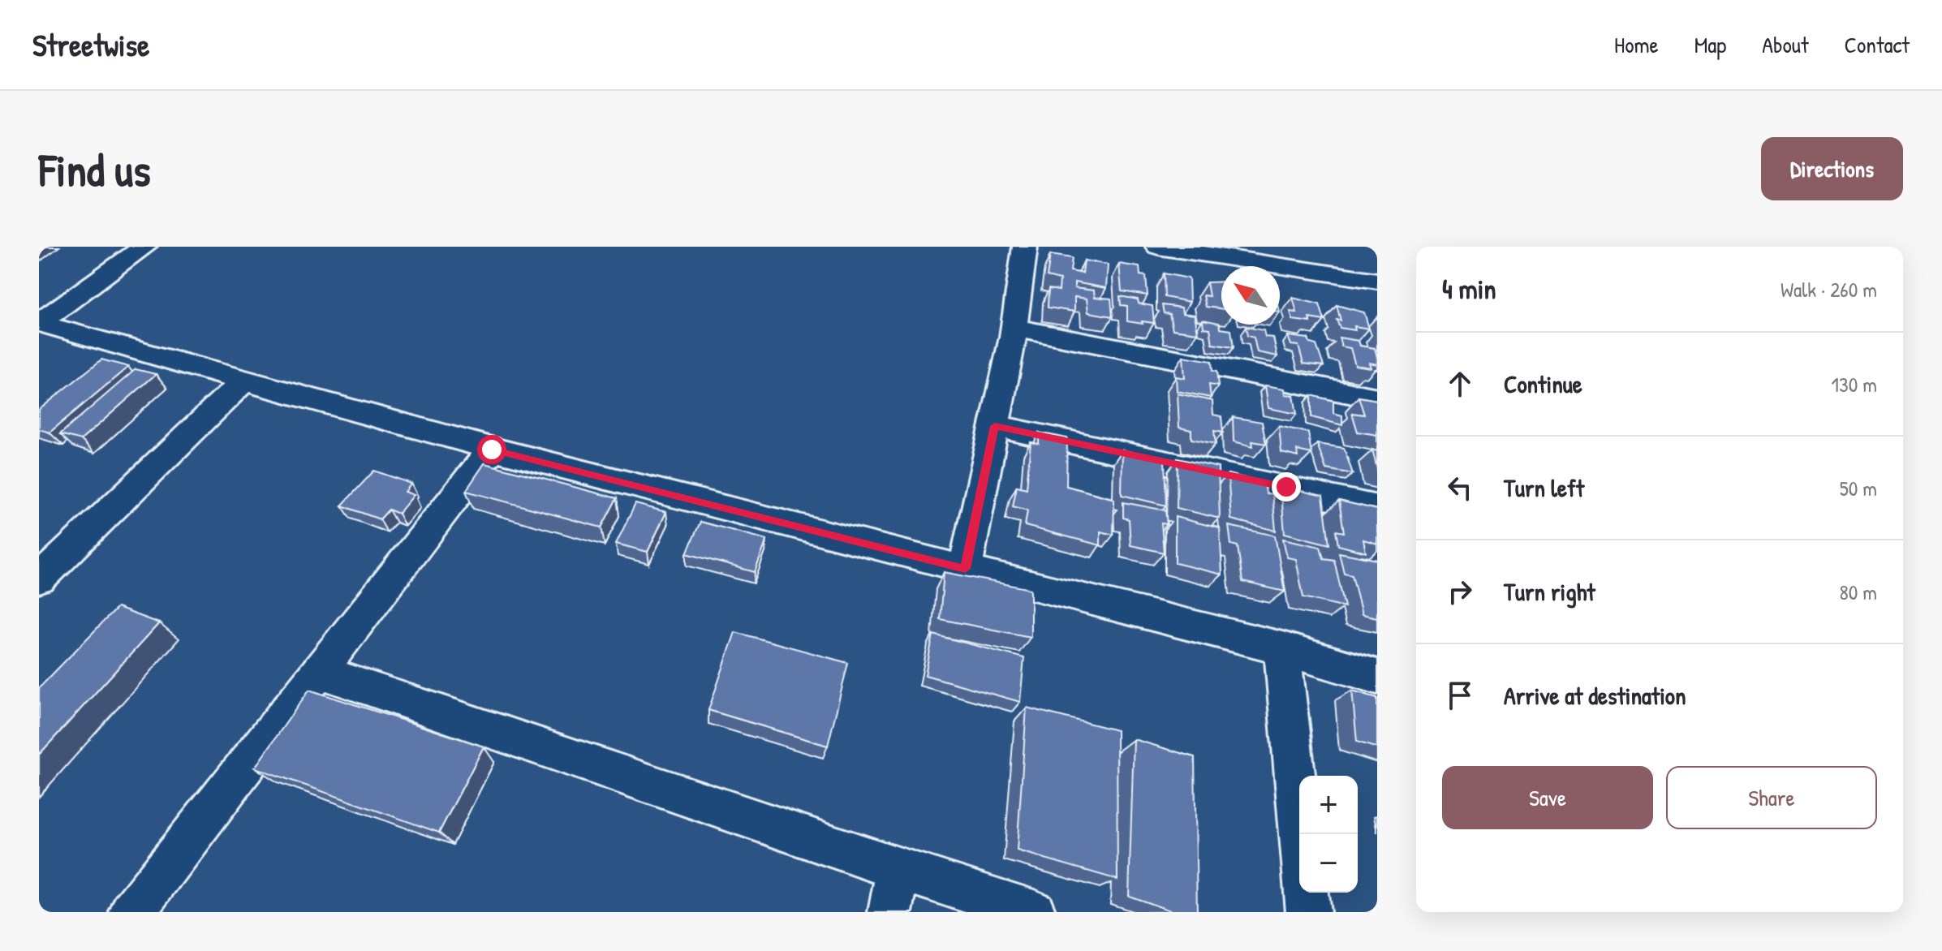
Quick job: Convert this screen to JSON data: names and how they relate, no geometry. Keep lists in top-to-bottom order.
{
  "north": "top left",
  "page": {
    "header": "Streetwise",
    "nav": [
      "Home",
      "Map",
      "About",
      "Contact"
    ],
    "buttons": [
      "Directions",
      ["Save", "Share"]
    ],
    "title": "Find us",
    "heading": ["4 min", "Walk · 260 m"],
    "list": [
      ["Continue", "130 m"],
      ["Turn left", "50 m"],
      ["Turn right", "80 m"],
      "Arrive at destination"
    ],
    "map_buttons": ["+", "−"]
  }
}
